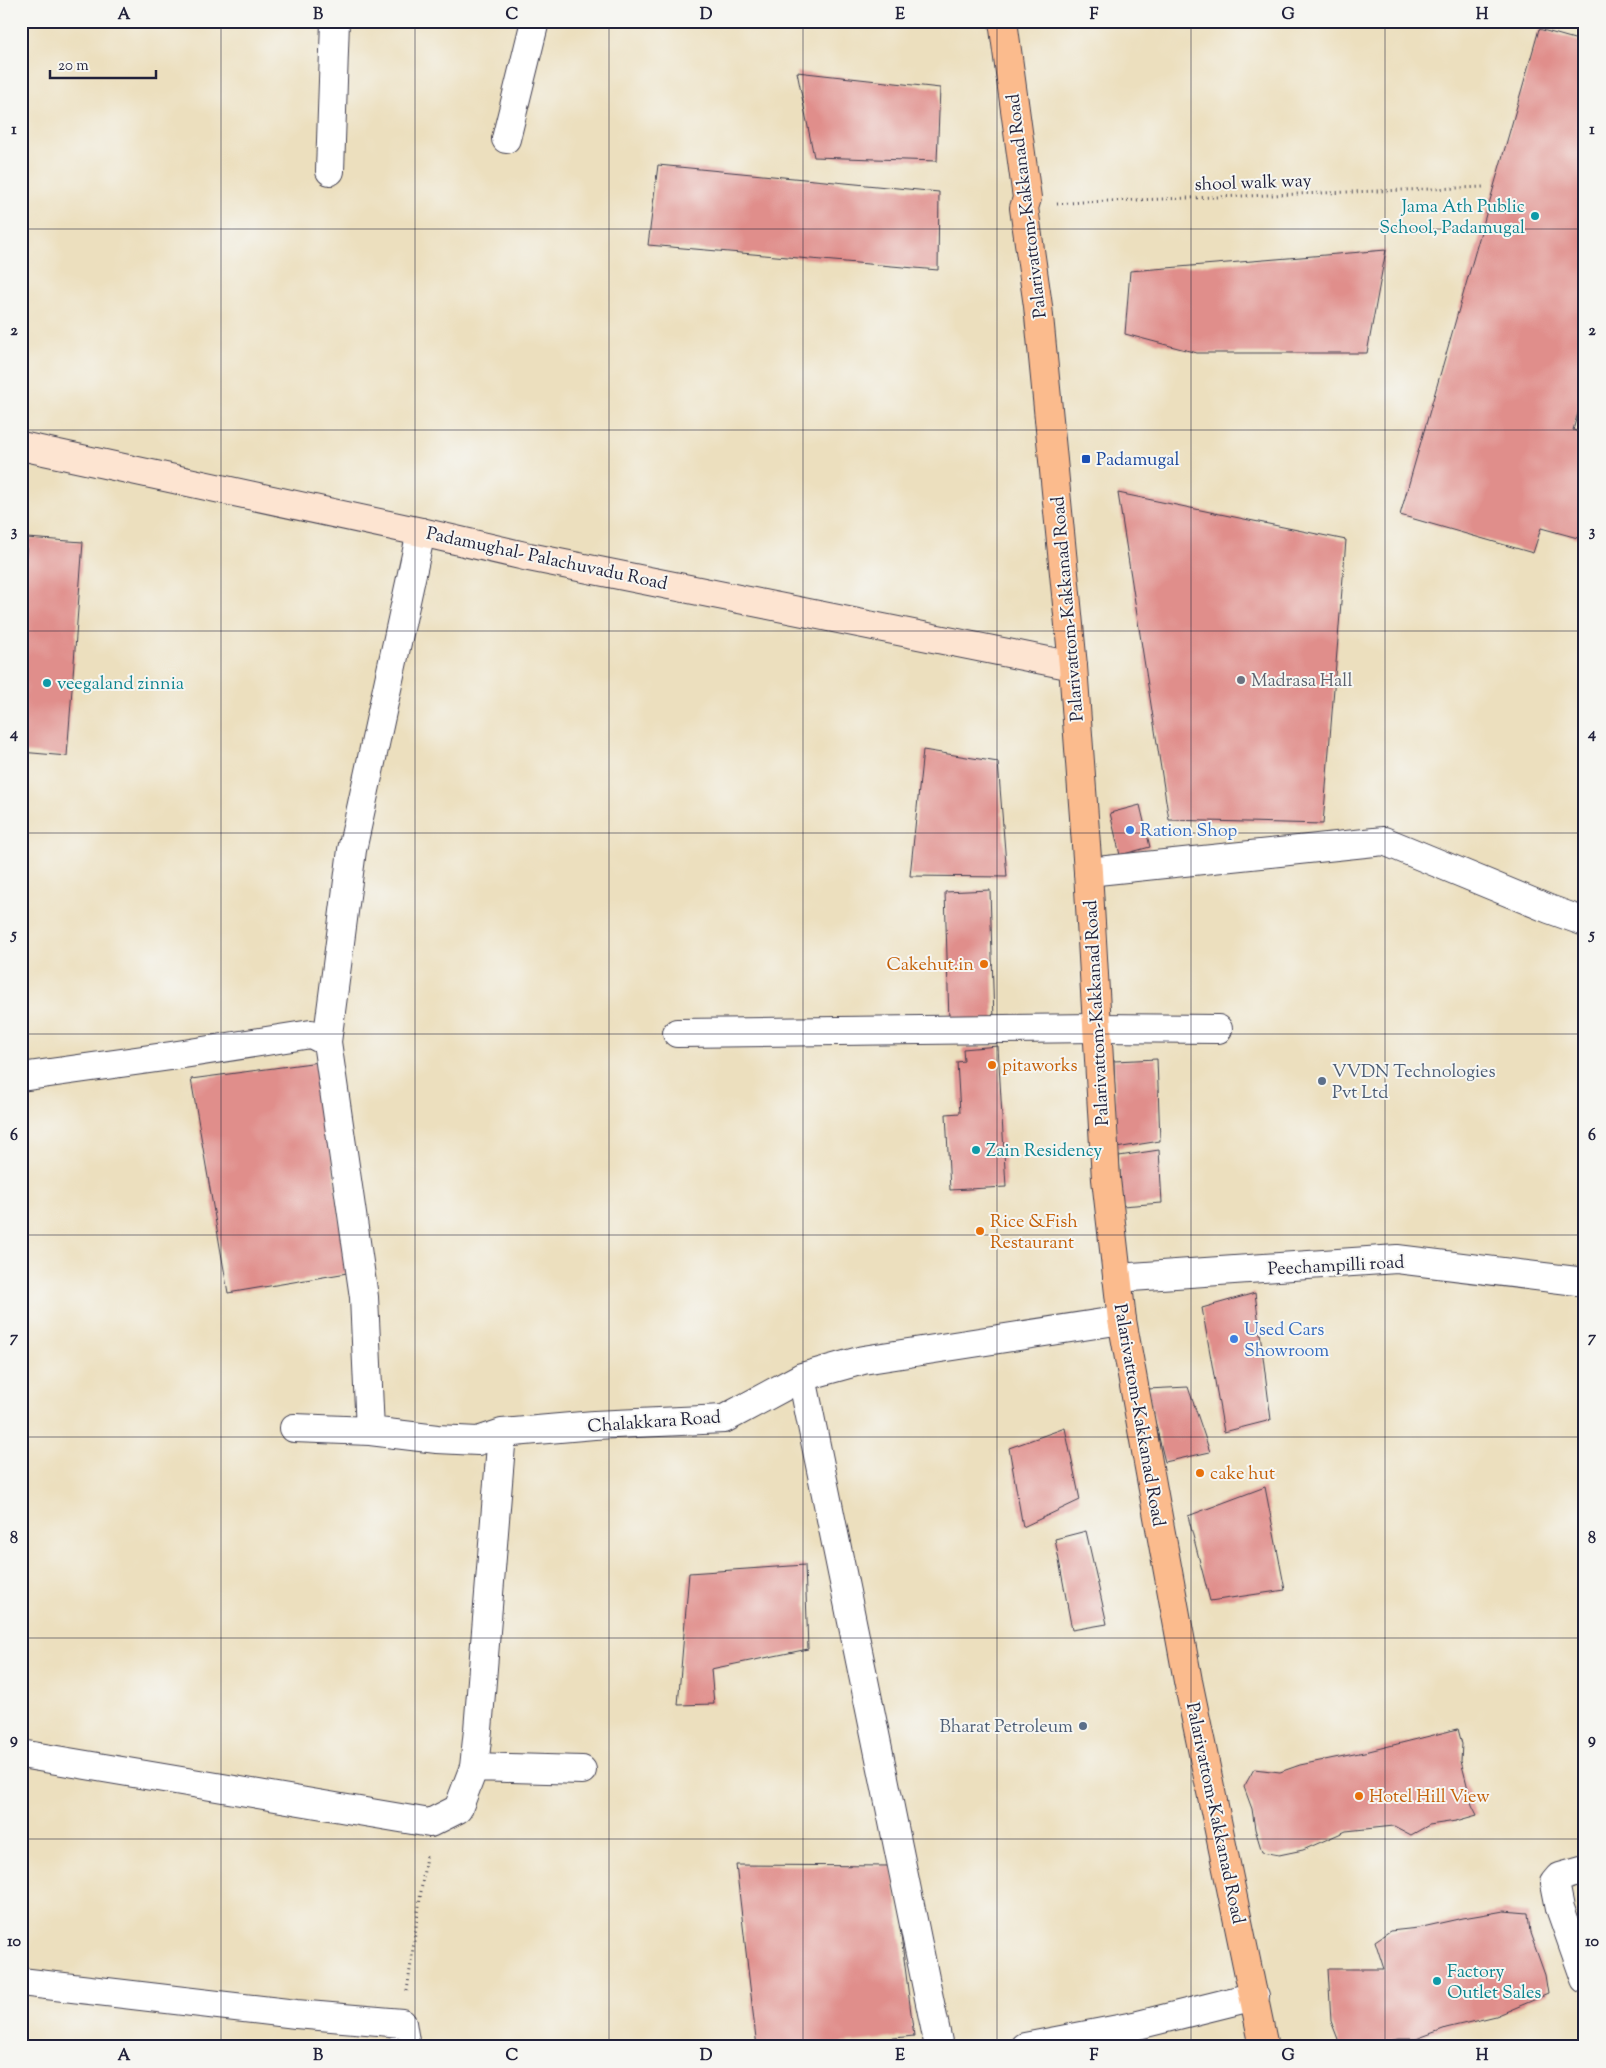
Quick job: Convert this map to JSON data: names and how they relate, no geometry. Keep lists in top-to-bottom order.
{
  "streets": {
    "main road": ["Palarivattom-Kakkanad Road", "Padamughal- Palachuvadu Road"],
    "street": ["Peechampilli road", "Chalakkara Road"],
    "path": ["shool walk way"]
  },
  "crossings": [
    ["shool walk way", "Palarivattom-Kakkanad Road"],
    ["Palarivattom-Kakkanad Road", "Padamughal- Palachuvadu Road"],
    ["Palarivattom-Kakkanad Road", "Peechampilli road"],
    ["Palarivattom-Kakkanad Road", "Chalakkara Road"]
  ],
  "places": {
    "other": [
      "Jama Ath Public School, Padamugal",
      "Madrasa Hall",
      "veegaland zinnia",
      "Ration Shop",
      "Cakehut.in",
      "pitaworks",
      "VVDN Technologies Pvt Ltd",
      "Zain Residency",
      "Rice &Fish Restaurant",
      "Used Cars Showroom",
      "cake hut",
      "Bharat Petroleum",
      "Hotel Hill View",
      "Factory Outlet Sales"
    ],
    "transit": ["Padamugal"]
  },
  "scale_bar": "20 m",
  "grid": {
    "columns": [
      "A",
      "B",
      "C",
      "D",
      "E",
      "F",
      "G",
      "H"
    ],
    "rows": [
      "1",
      "2",
      "3",
      "4",
      "5",
      "6",
      "7",
      "8",
      "9",
      "10"
    ]
  }
}
